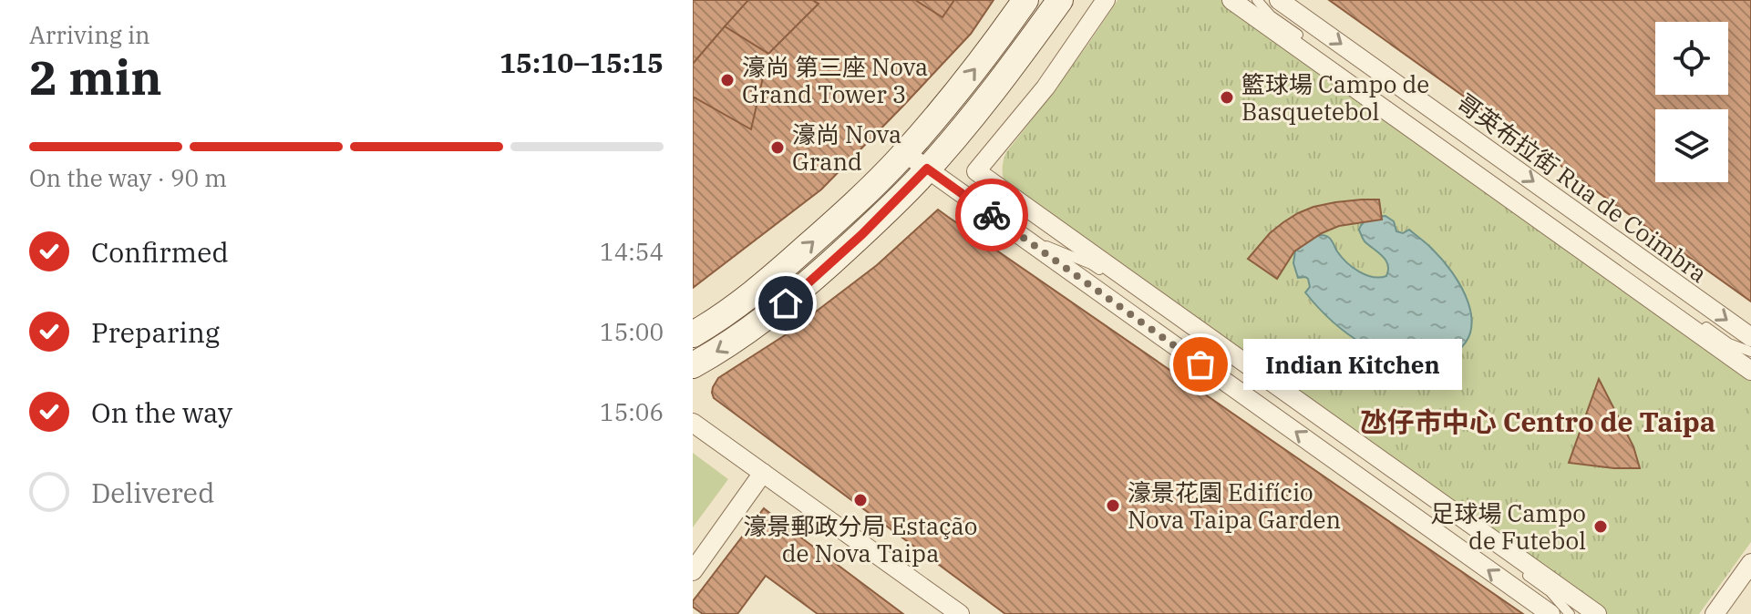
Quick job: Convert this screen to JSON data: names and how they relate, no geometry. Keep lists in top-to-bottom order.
{
  "streets": {
    "street": ["哥英布拉街 Rua de Coimbra"]
  },
  "districts": ["氹仔市中心 Centro de Taipa"],
  "places": [
    "濠尚 第三座 Nova Grand Tower 3",
    "籃球場 Campo de Basquetebol",
    "濠尚 Nova Grand",
    "Indian Kitchen",
    "濠景郵政分局 Estação de Nova Taipa",
    "濠景花園 Edifício Nova Taipa Garden",
    "足球場 Campo de Futebol"
  ],
  "page": {
    "heading": ["2 min", "Arriving in", "15:10–15:15"],
    "bar": "On the way · 90 m",
    "list": [
      ["Confirmed", "14:54"],
      ["Preparing", "15:00"],
      ["On the way", "15:06"],
      "Delivered"
    ],
    "bubble": "Indian Kitchen"
  }
}
